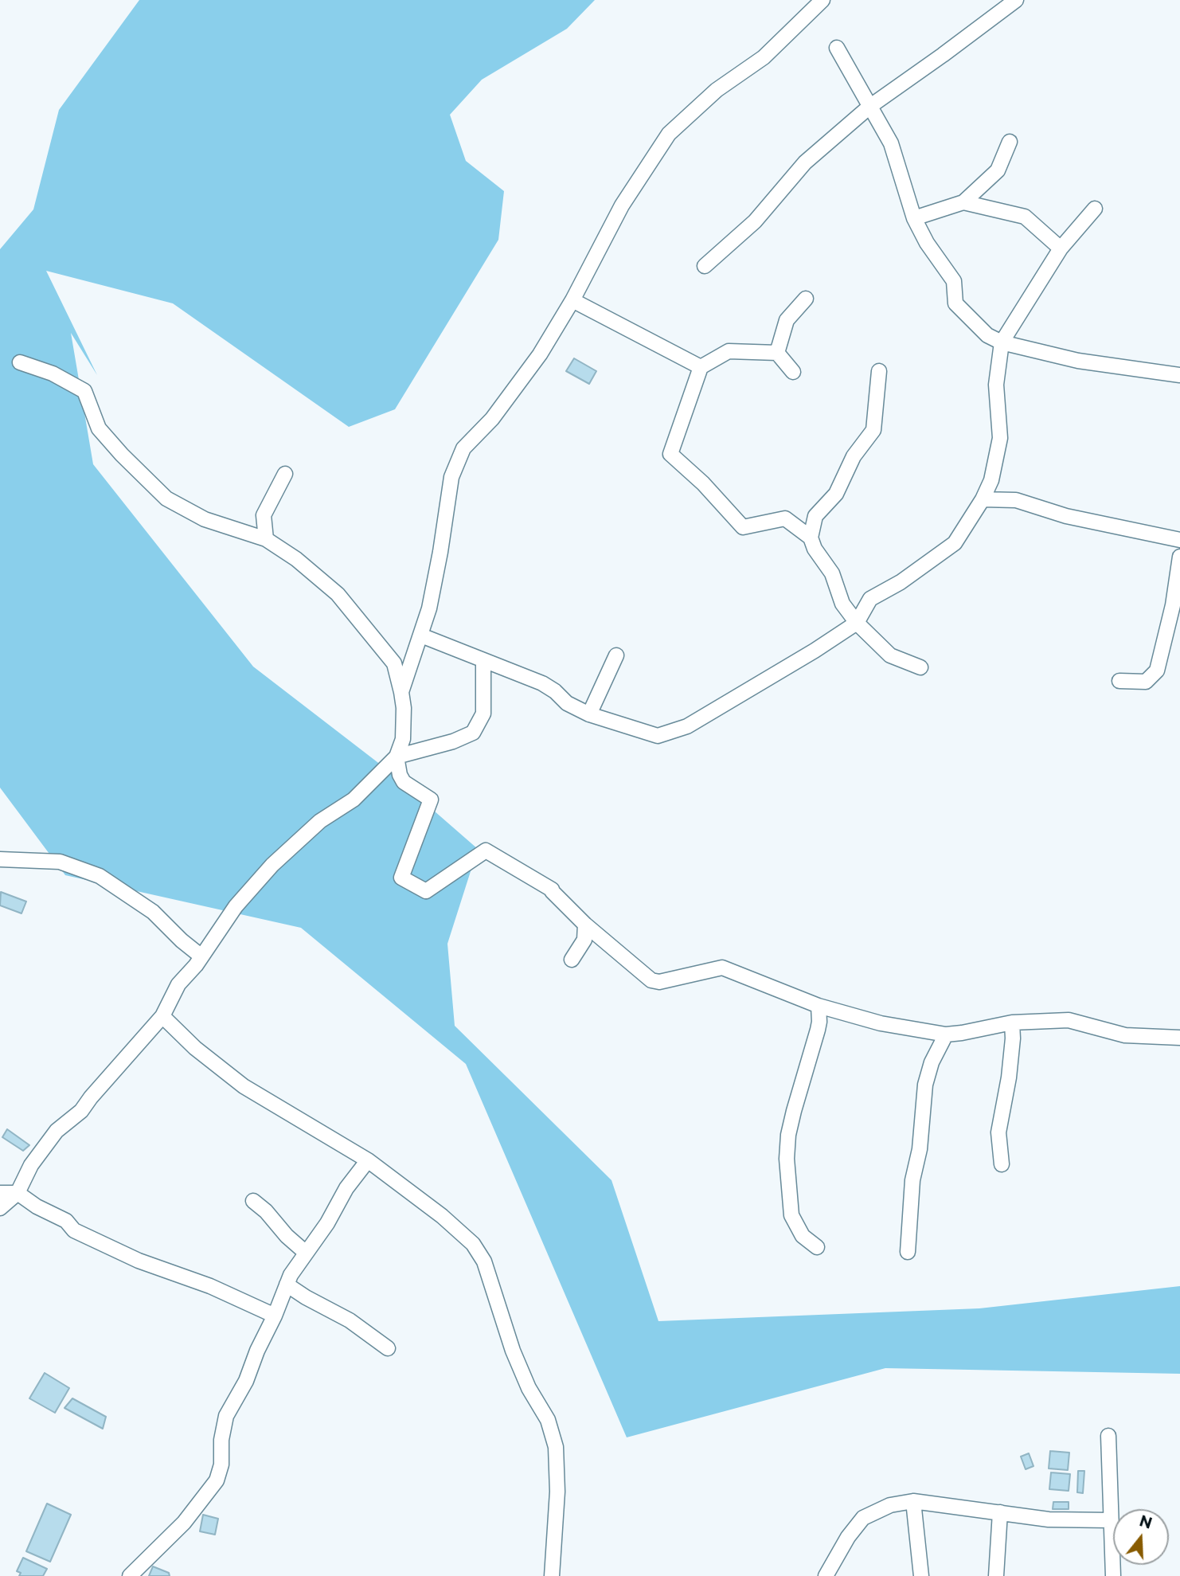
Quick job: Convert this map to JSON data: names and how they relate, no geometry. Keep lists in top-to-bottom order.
{
  "north": "top"
}
